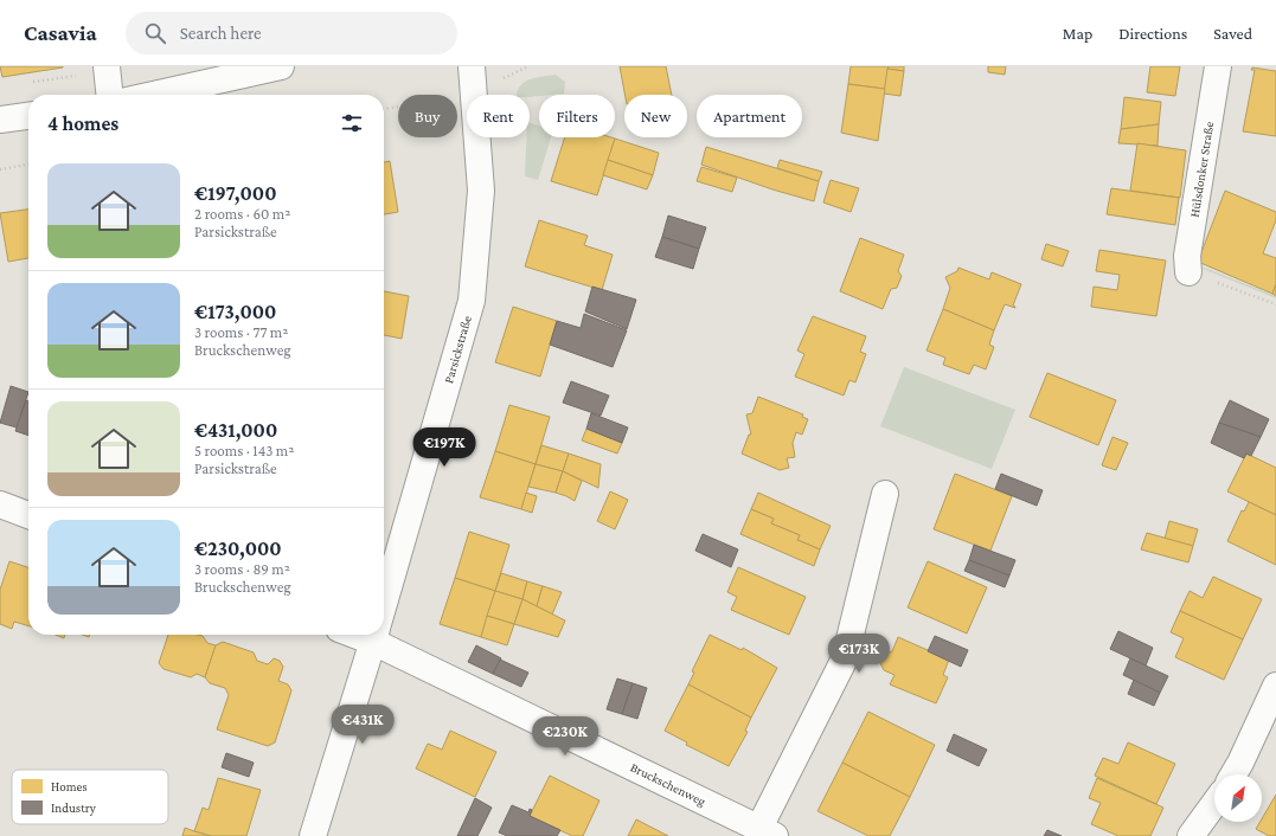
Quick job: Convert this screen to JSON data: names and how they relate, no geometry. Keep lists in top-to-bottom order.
{
  "streets": {
    "street": ["Hülsdonker Straße", "Parsickstraße", "Bruckschenweg"]
  },
  "legend": ["Homes", "Industry"],
  "north": "top right",
  "page": {
    "header": "Casavia",
    "search": "Search here",
    "nav": ["Map", "Directions", "Saved"],
    "chip": [
      "Buy",
      "Rent",
      "Filters",
      "New",
      "Apartment"
    ],
    "heading": "4 homes",
    "list": [
      {
        "name": "€197,000",
        "note": "2 rooms · 60 m² · Parsickstraße"
      },
      {
        "name": "€173,000",
        "note": "3 rooms · 77 m² · Bruckschenweg"
      },
      {
        "name": "€431,000",
        "note": "5 rooms · 143 m² · Parsickstraße"
      },
      {
        "name": "€230,000",
        "note": "3 rooms · 89 m² · Bruckschenweg"
      }
    ],
    "price": [
      "€197K",
      "€173K",
      "€431K",
      "€230K"
    ]
  }
}
